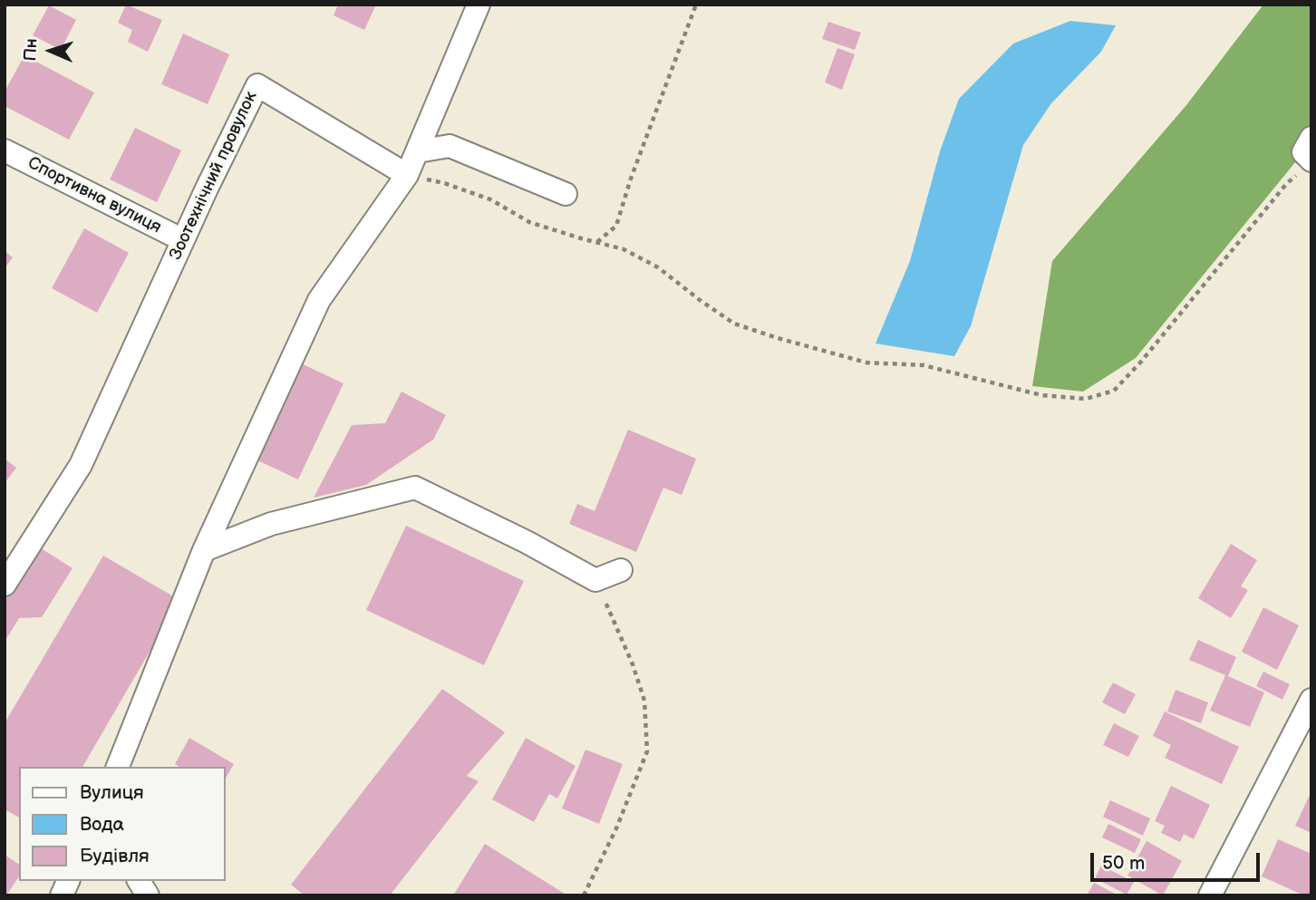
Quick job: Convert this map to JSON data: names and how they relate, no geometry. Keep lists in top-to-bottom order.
{
  "streets": {
    "street": ["Зоотехнічний провулок", "Спортивна вулиця"]
  },
  "crossings": [
    ["Зоотехнічний провулок", "Спортивна вулиця"]
  ],
  "legend": ["Вулиця", "Вода", "Будівля"],
  "scale_bar": "50 m",
  "north": "left"
}
